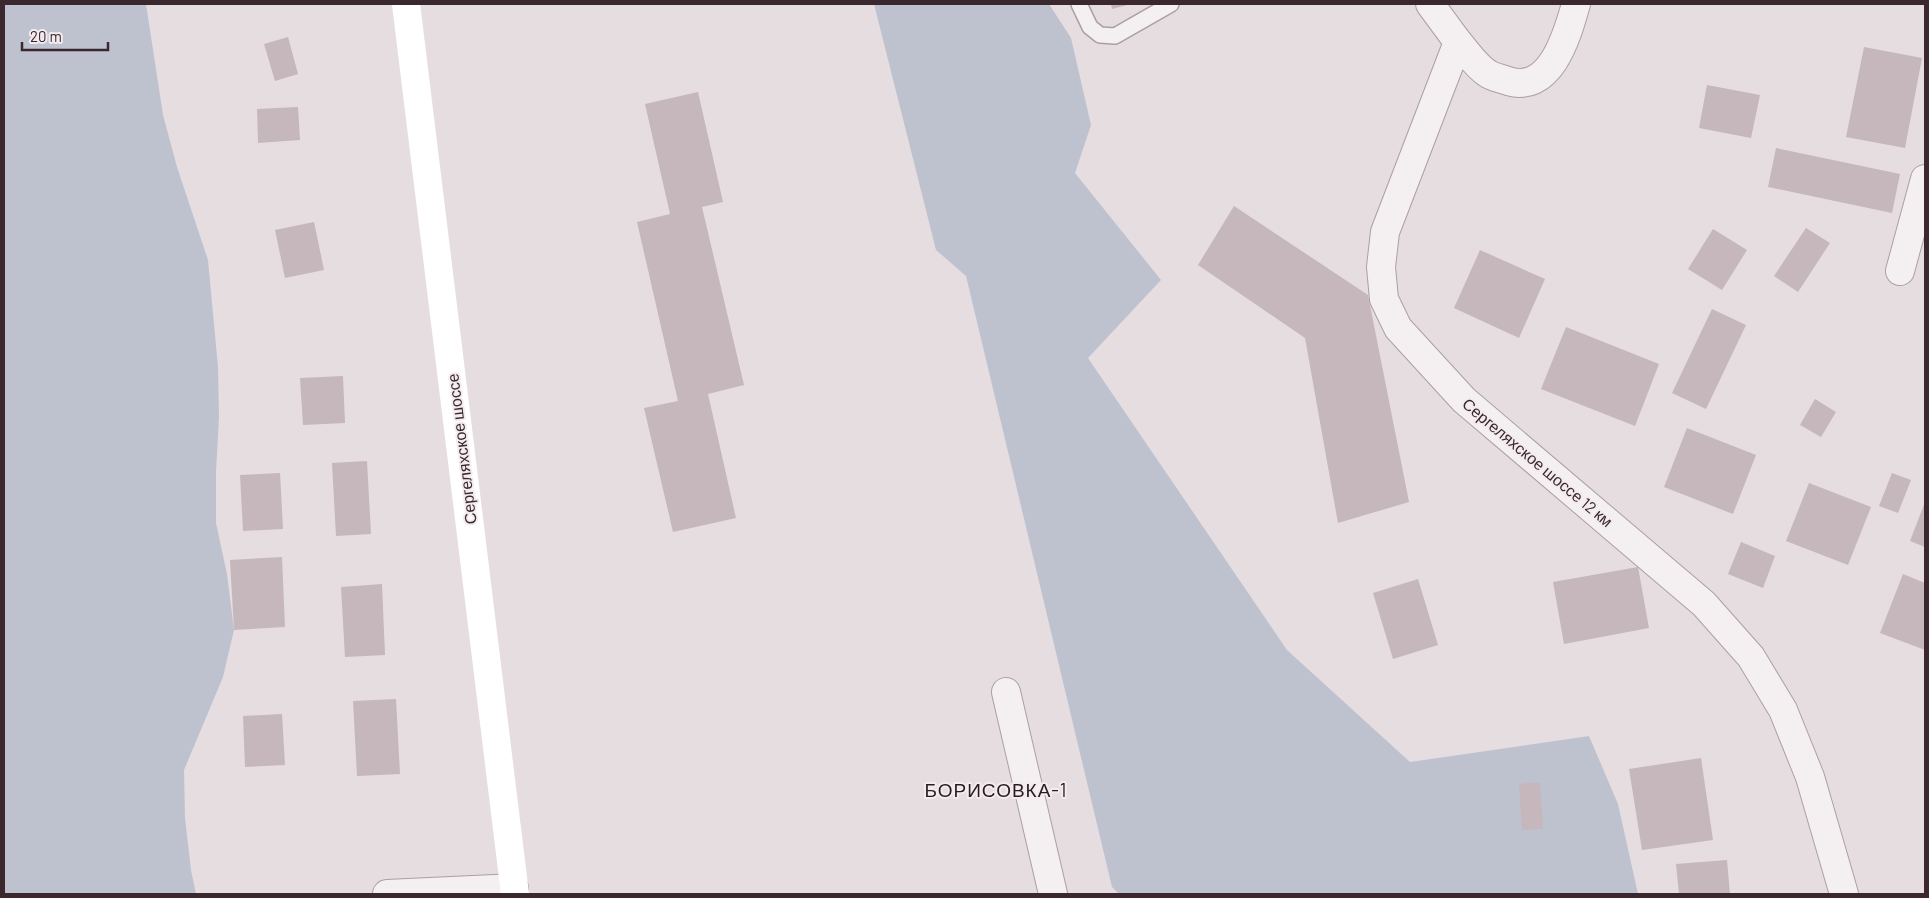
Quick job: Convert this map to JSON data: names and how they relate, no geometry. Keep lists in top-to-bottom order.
{
  "streets": {
    "main road": ["Сергеляхское шоссе"],
    "street": ["Сергеляхское шоссе 12 км"]
  },
  "districts": ["БОРИСОВКА-1"],
  "scale_bar": "20 m"
}
